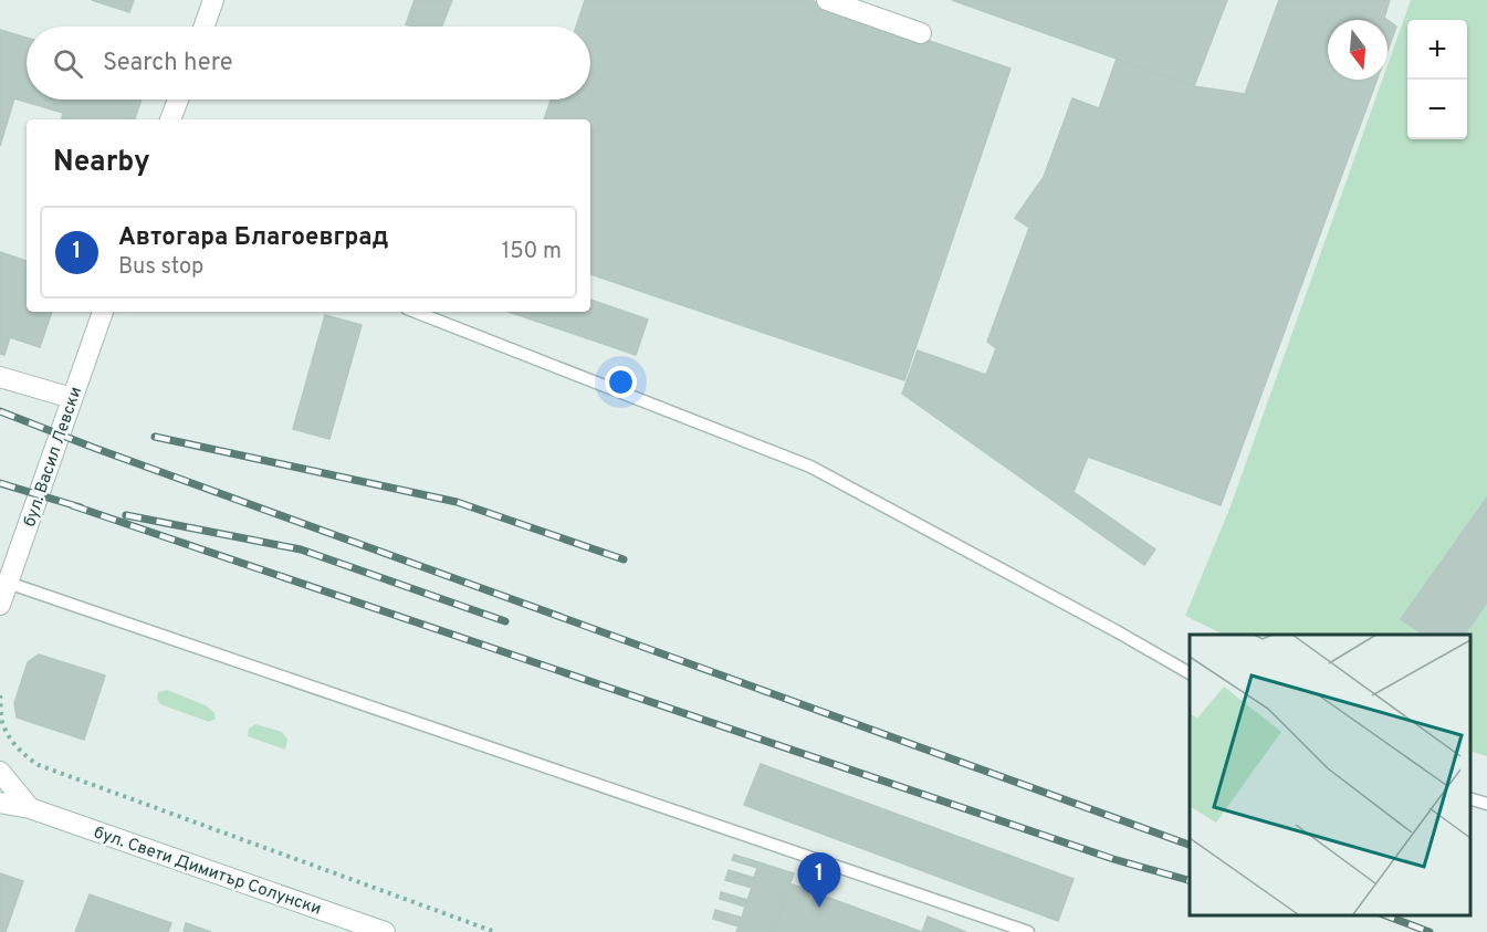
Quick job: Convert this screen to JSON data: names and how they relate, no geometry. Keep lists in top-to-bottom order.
{
  "streets": {
    "street": ["бул. Васил Левски", "бул. Свети Димитър Солунски"]
  },
  "north": "bottom",
  "page": {
    "map_buttons": ["+", "−"],
    "search": "Search here",
    "heading": "Nearby",
    "list": [
      {
        "mark": "1",
        "name": "Автогара Благоевград",
        "note": "Bus stop",
        "value": "150 m"
      }
    ],
    "pins": "1"
  }
}
